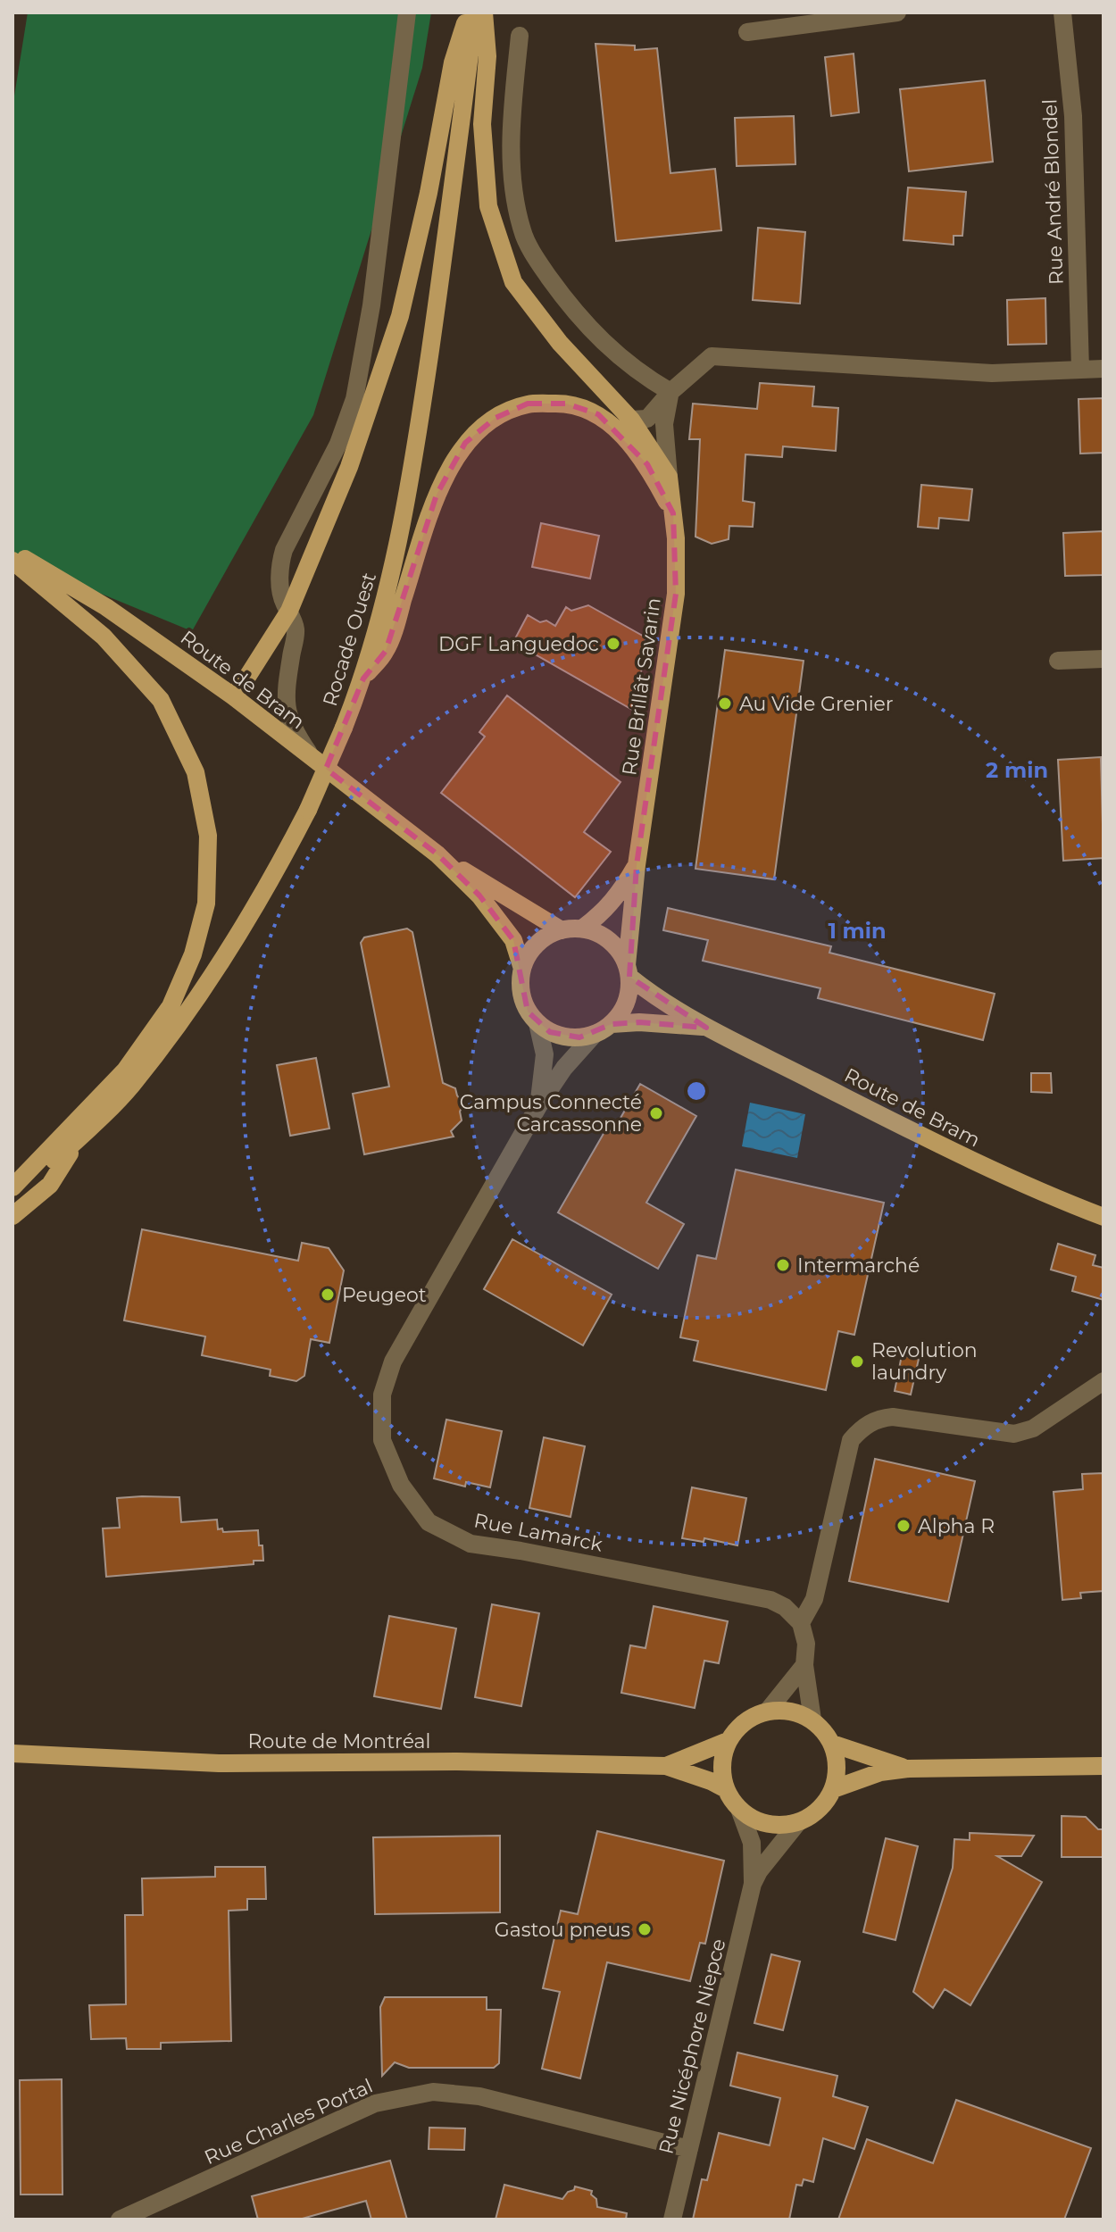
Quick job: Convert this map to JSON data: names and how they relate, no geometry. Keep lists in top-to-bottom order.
{
  "streets": {
    "main road": [
      "Rocade Ouest",
      "Route de Bram",
      "Rue Brillât Savarin",
      "Route de Montréal"
    ],
    "street": [
      "Rue André Blondel",
      "Rue Lamarck",
      "Rue Nicéphore Niepce",
      "Rue Charles Portal"
    ]
  },
  "crossings": [
    ["Route de Bram", "Rue Brillât Savarin"],
    ["Route de Bram", "Rue Lamarck"],
    ["Rue Brillât Savarin", "Rue Lamarck"],
    ["Route de Montréal", "Rue Nicéphore Niepce"],
    ["Rue Nicéphore Niepce", "Rue Charles Portal"]
  ],
  "places": [
    "DGF Languedoc",
    "Au Vide Grenier",
    "Campus Connecté Carcassonne",
    "Intermarché",
    "Peugeot",
    "Revolution laundry",
    "Alpha R",
    "Gastou pneus"
  ],
  "rings": ["2 min", "1 min"]
}
